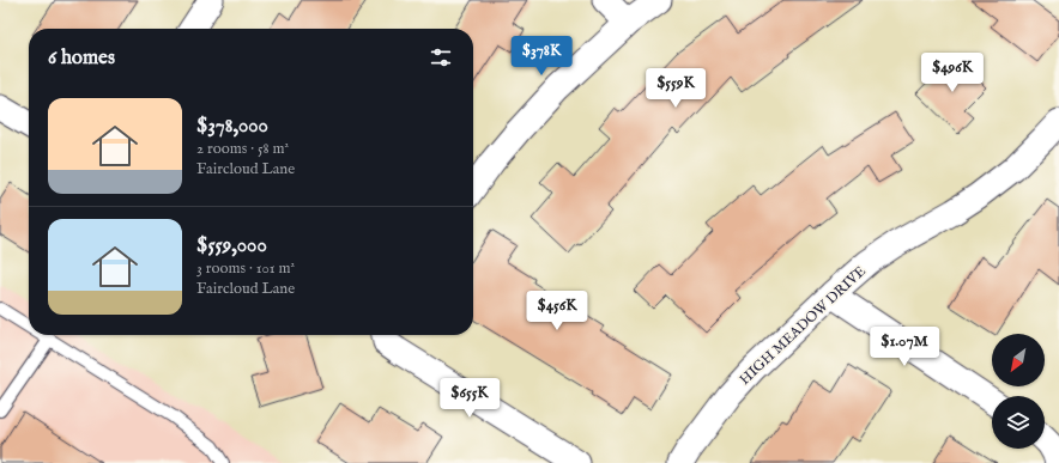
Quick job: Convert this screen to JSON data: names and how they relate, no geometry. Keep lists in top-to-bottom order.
{
  "streets": {
    "street": ["HIGH MEADOW DRIVE"]
  },
  "north": "bottom left",
  "page": {
    "heading": "6 homes",
    "price": [
      "$378K",
      "$496K",
      "$559K",
      "$456K",
      "$1.07M",
      "$655K"
    ],
    "list": [
      {
        "name": "$378,000",
        "note": "2 rooms · 58 m² · Faircloud Lane"
      },
      {
        "name": "$559,000",
        "note": "3 rooms · 101 m² · Faircloud Lane"
      }
    ]
  }
}
